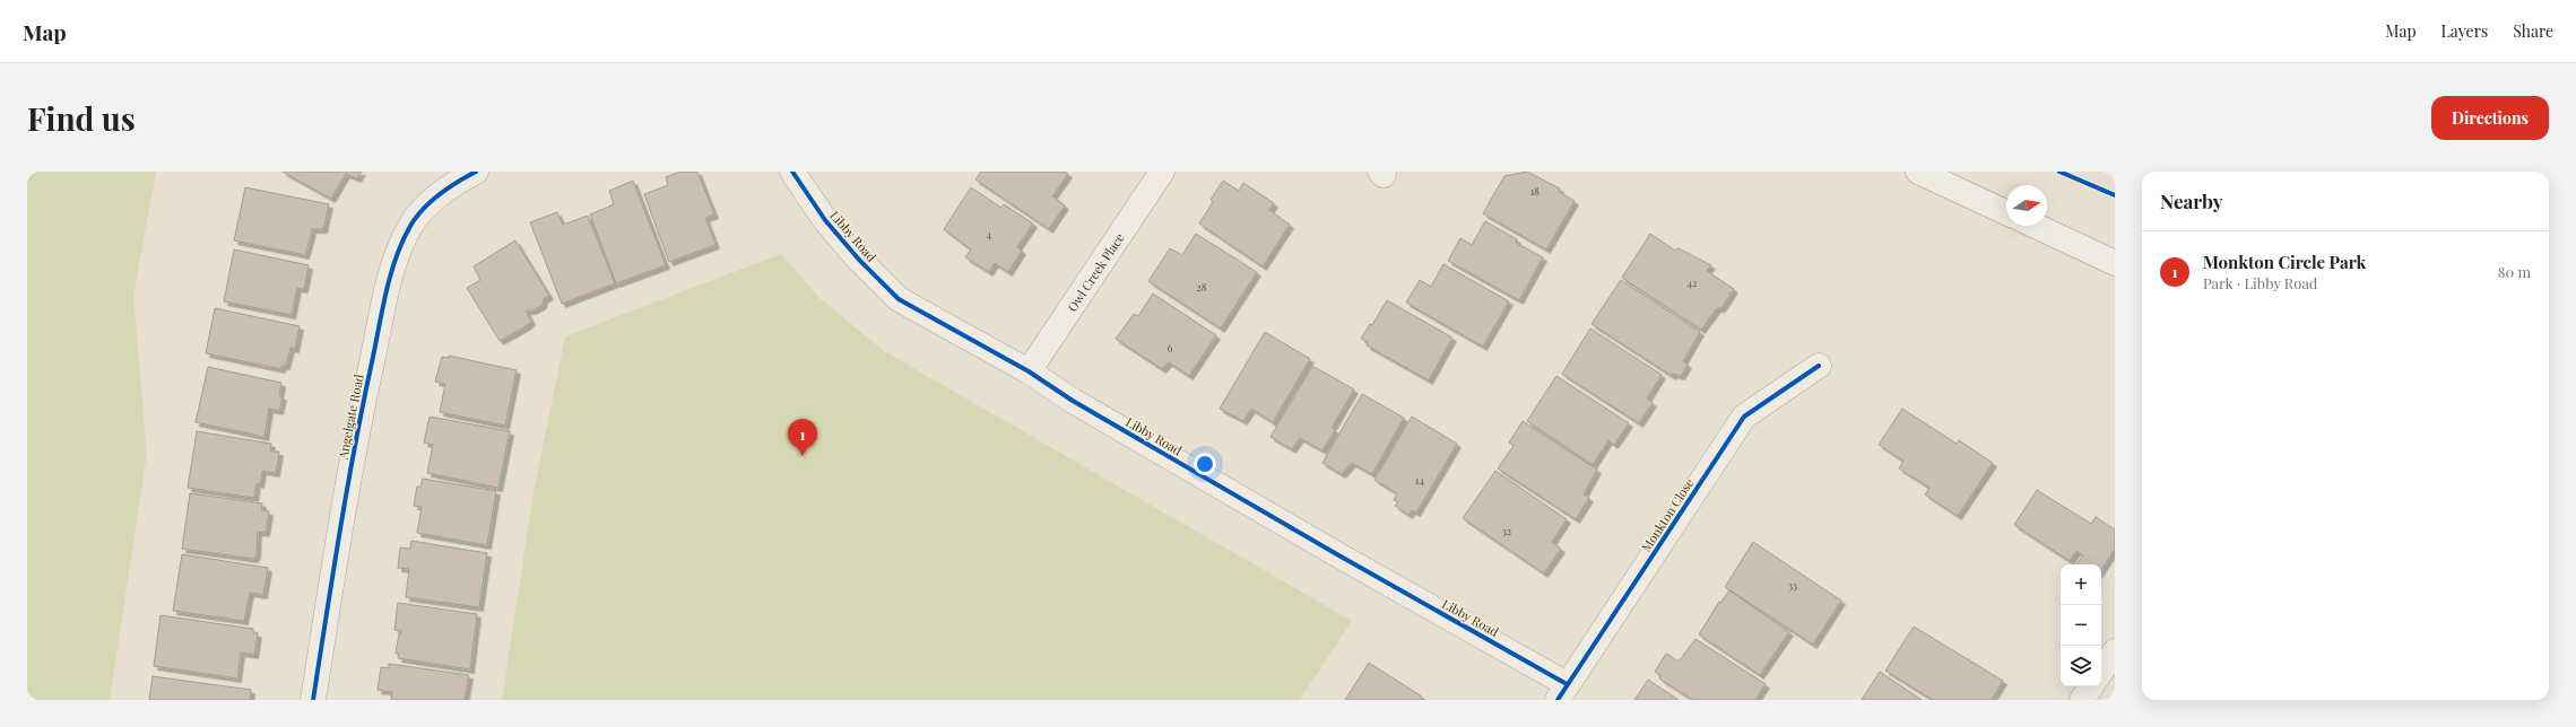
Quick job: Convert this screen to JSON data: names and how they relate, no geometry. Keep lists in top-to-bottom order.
{
  "streets": {
    "street": [
      "Libby Road",
      "Owl Creek Place",
      "Angelgate Road",
      "Monkton Close"
    ]
  },
  "crossings": [
    ["Libby Road", "Owl Creek Place"],
    ["Libby Road", "Monkton Close"]
  ],
  "house_numbers": [
    "18",
    "4",
    "42",
    "28",
    "6",
    "14",
    "32",
    "33"
  ],
  "north": "right",
  "page": {
    "header": "Map",
    "nav": ["Map", "Layers", "Share"],
    "buttons": "Directions",
    "title": "Find us",
    "heading": "Nearby",
    "list": [
      {
        "mark": "1",
        "name": "Monkton Circle Park",
        "note": "Park · Libby Road",
        "value": "80 m"
      }
    ],
    "pins": "1",
    "map_buttons": ["+", "−"]
  }
}
